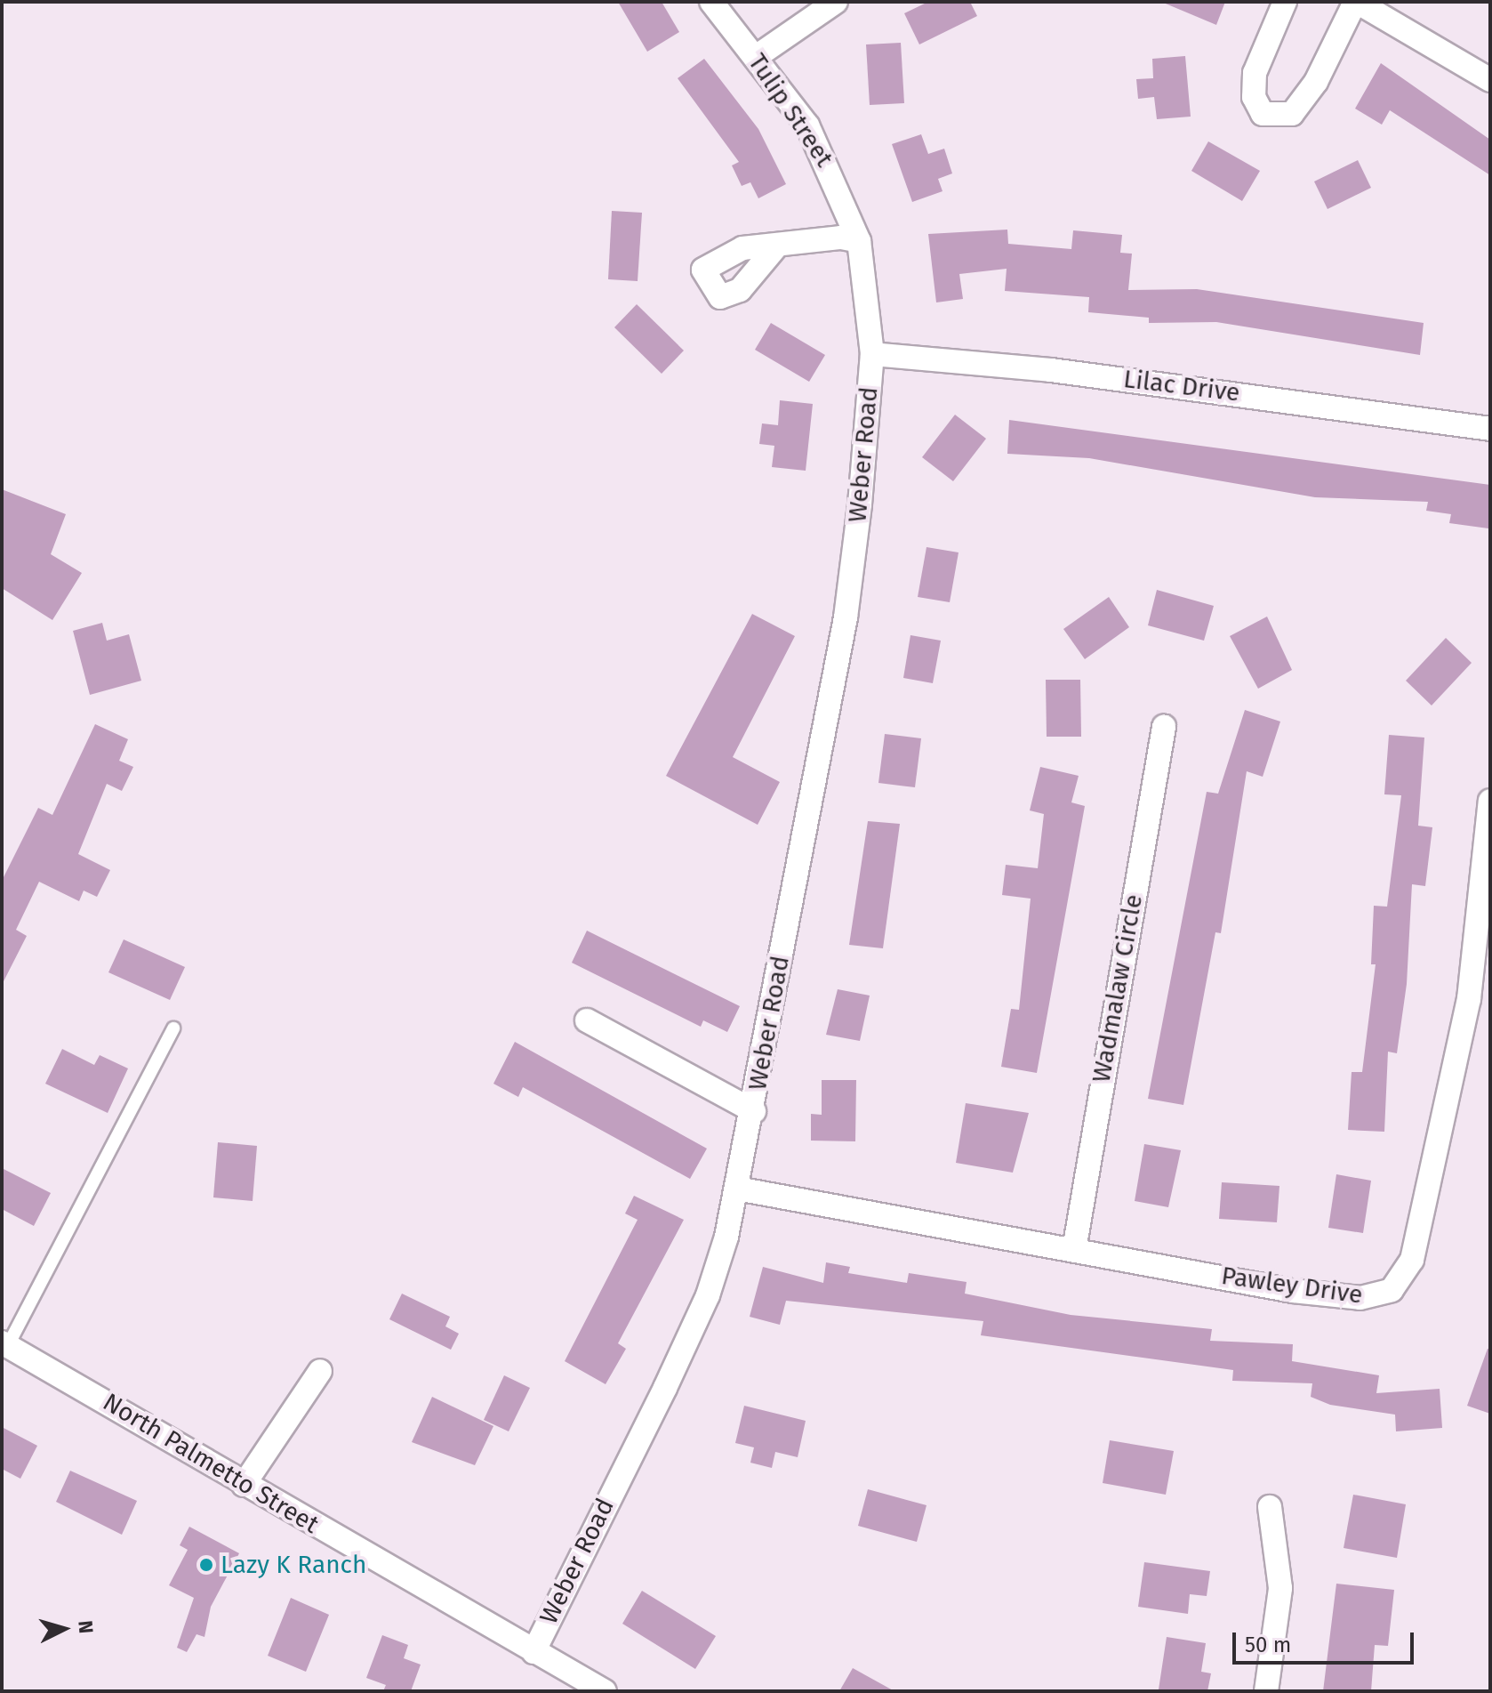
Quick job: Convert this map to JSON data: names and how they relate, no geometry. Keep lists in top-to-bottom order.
{
  "streets": {
    "street": [
      "Tulip Street",
      "Lilac Drive",
      "Weber Road",
      "Wadmalaw Circle",
      "Pawley Drive",
      "North Palmetto Street"
    ]
  },
  "crossings": [
    ["Tulip Street", "Lilac Drive"],
    ["Tulip Street", "Weber Road"],
    ["Lilac Drive", "Weber Road"],
    ["Weber Road", "Pawley Drive"],
    ["Weber Road", "North Palmetto Street"],
    ["Wadmalaw Circle", "Pawley Drive"]
  ],
  "places": ["Lazy K Ranch"],
  "scale_bar": "50 m",
  "north": "right"
}
